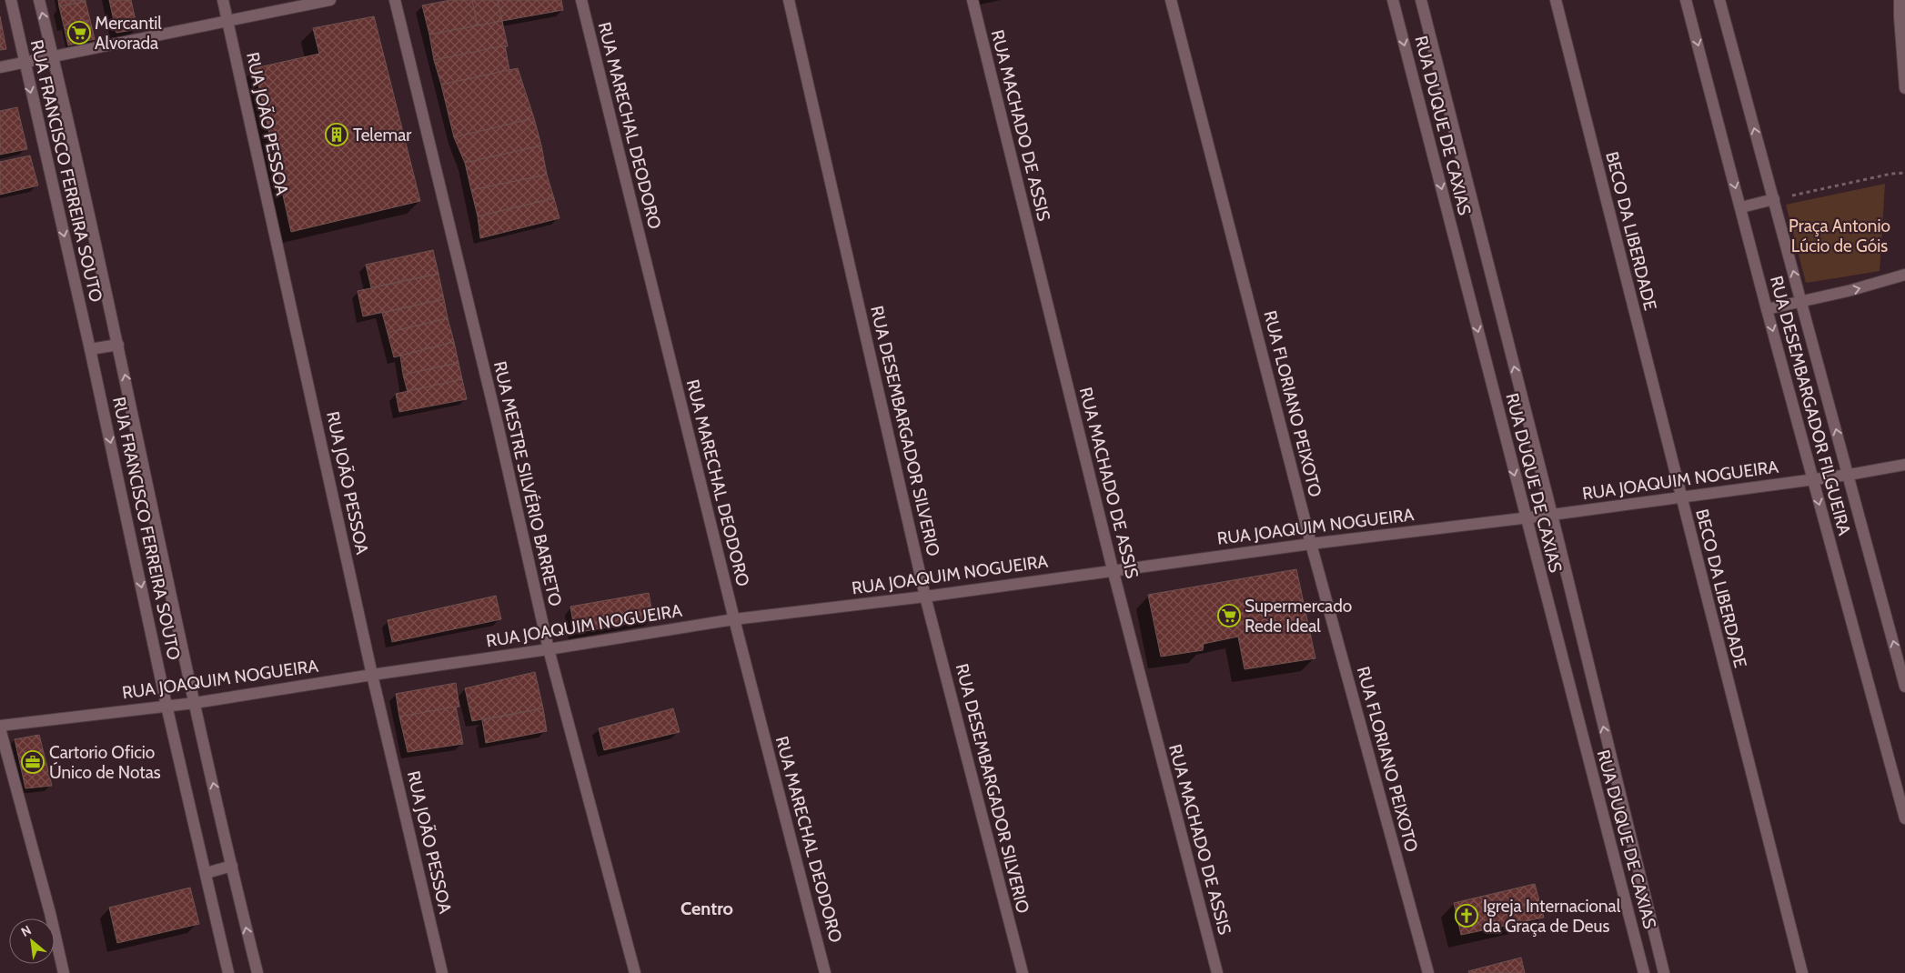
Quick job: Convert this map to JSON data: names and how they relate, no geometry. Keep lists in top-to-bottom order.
{
  "streets": {
    "street": [
      "RUA JOÃO PESSOA",
      "RUA MARECHAL DEODORO",
      "RUA MACHADO DE ASSIS",
      "RUA DUQUE DE CAXIAS",
      "RUA FRANCISCO FERREIRA SOUTO",
      "BECO DA LIBERDADE",
      "RUA FLORIANO PEIXOTO",
      "RUA DESEMBARGADOR FILGUEIRA",
      "RUA DESEMBARGADOR SILVERIO",
      "RUA JOAQUIM NOGUEIRA",
      "RUA MESTRE SILVÉRIO BARRETO"
    ]
  },
  "crossings": [
    ["RUA JOÃO PESSOA", "RUA JOAQUIM NOGUEIRA"],
    ["RUA MARECHAL DEODORO", "RUA JOAQUIM NOGUEIRA"],
    ["RUA MACHADO DE ASSIS", "RUA JOAQUIM NOGUEIRA"],
    ["RUA DUQUE DE CAXIAS", "RUA JOAQUIM NOGUEIRA"],
    ["RUA FRANCISCO FERREIRA SOUTO", "RUA JOAQUIM NOGUEIRA"],
    ["BECO DA LIBERDADE", "RUA JOAQUIM NOGUEIRA"],
    ["RUA FLORIANO PEIXOTO", "RUA JOAQUIM NOGUEIRA"],
    ["RUA DESEMBARGADOR FILGUEIRA", "RUA JOAQUIM NOGUEIRA"],
    ["RUA DESEMBARGADOR SILVERIO", "RUA JOAQUIM NOGUEIRA"],
    ["RUA JOAQUIM NOGUEIRA", "RUA MESTRE SILVÉRIO BARRETO"]
  ],
  "districts": ["Centro"],
  "parks": ["Praça Antonio Lúcio de Góis"],
  "places": {
    "supermarket": ["Mercantil Alvorada", "Supermercado Rede Ideal"],
    "building": ["Telemar"],
    "office": ["Cartorio Oficio Único de Notas"],
    "church": ["Igreja Internacional da Graça de Deus"]
  },
  "north": "top left"
}
